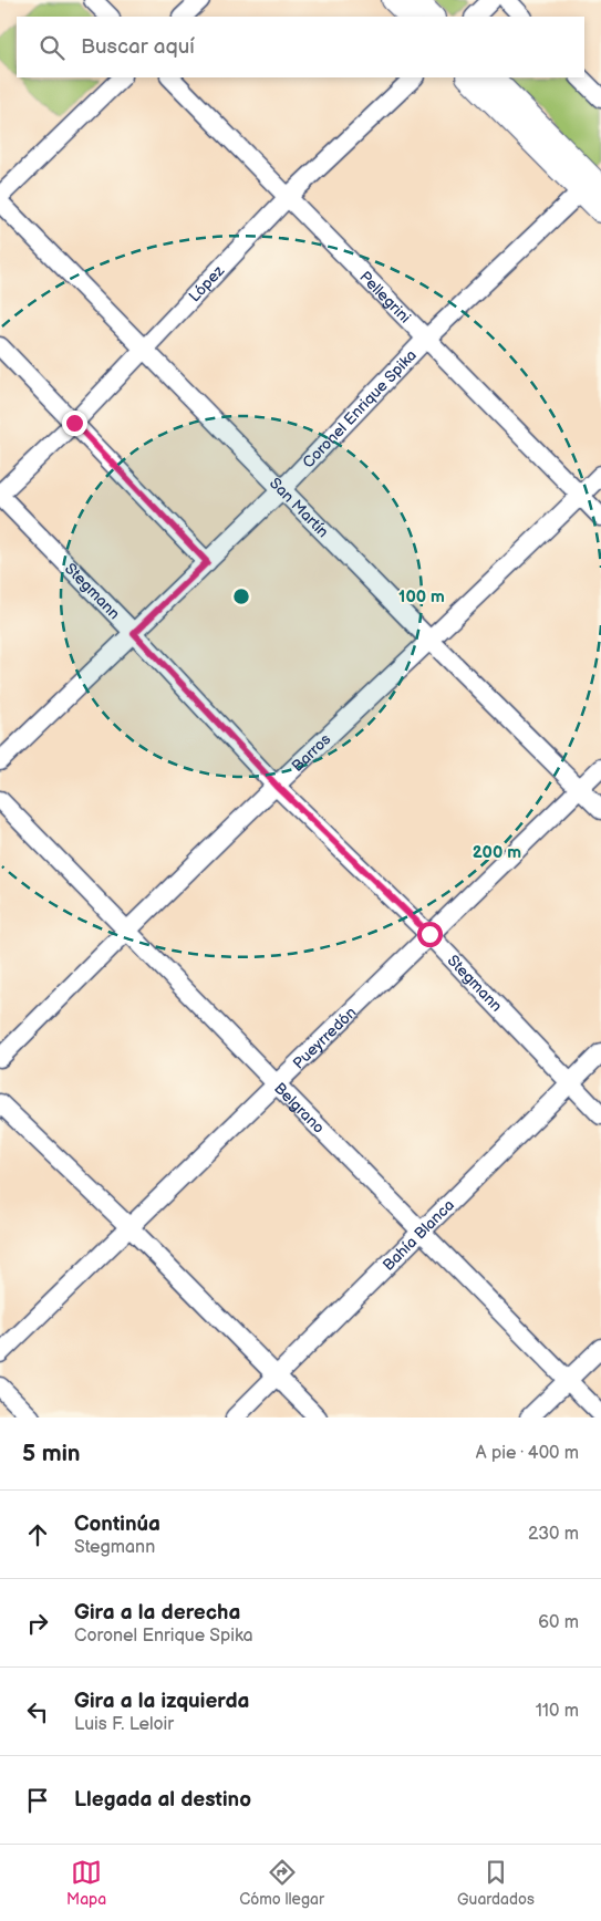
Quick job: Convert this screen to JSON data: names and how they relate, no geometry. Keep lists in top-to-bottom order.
{
  "streets": {
    "street": [
      "López",
      "Pellegrini",
      "Coronel Enrique Spika",
      "San Martín",
      "Stegmann",
      "Barros",
      "Pueyrredón",
      "Belgrano",
      "Bahía Blanca"
    ]
  },
  "crossings": [
    ["López", "Pellegrini"],
    ["López", "San Martín"],
    ["López", "Stegmann"],
    ["Pellegrini", "Coronel Enrique Spika"],
    ["Pellegrini", "Barros"],
    ["Coronel Enrique Spika", "San Martín"],
    ["Coronel Enrique Spika", "Stegmann"],
    ["San Martín", "Barros"],
    ["San Martín", "Pueyrredón"],
    ["Stegmann", "Barros"],
    ["Stegmann", "Pueyrredón"],
    ["Stegmann", "Bahía Blanca"],
    ["Barros", "Belgrano"],
    ["Pueyrredón", "Belgrano"],
    ["Belgrano", "Bahía Blanca"]
  ],
  "page": {
    "search": "Buscar aquí",
    "heading": ["5 min", "A pie · 400 m"],
    "list": [
      ["Continúa", "Stegmann", "230 m"],
      ["Gira a la derecha", "Coronel Enrique Spika", "60 m"],
      ["Gira a la izquierda", "Luis F. Leloir", "110 m"],
      "Llegada al destino"
    ],
    "nav": ["Mapa", "Cómo llegar", "Guardados"]
  },
  "rings": ["100 m", "200 m"]
}
